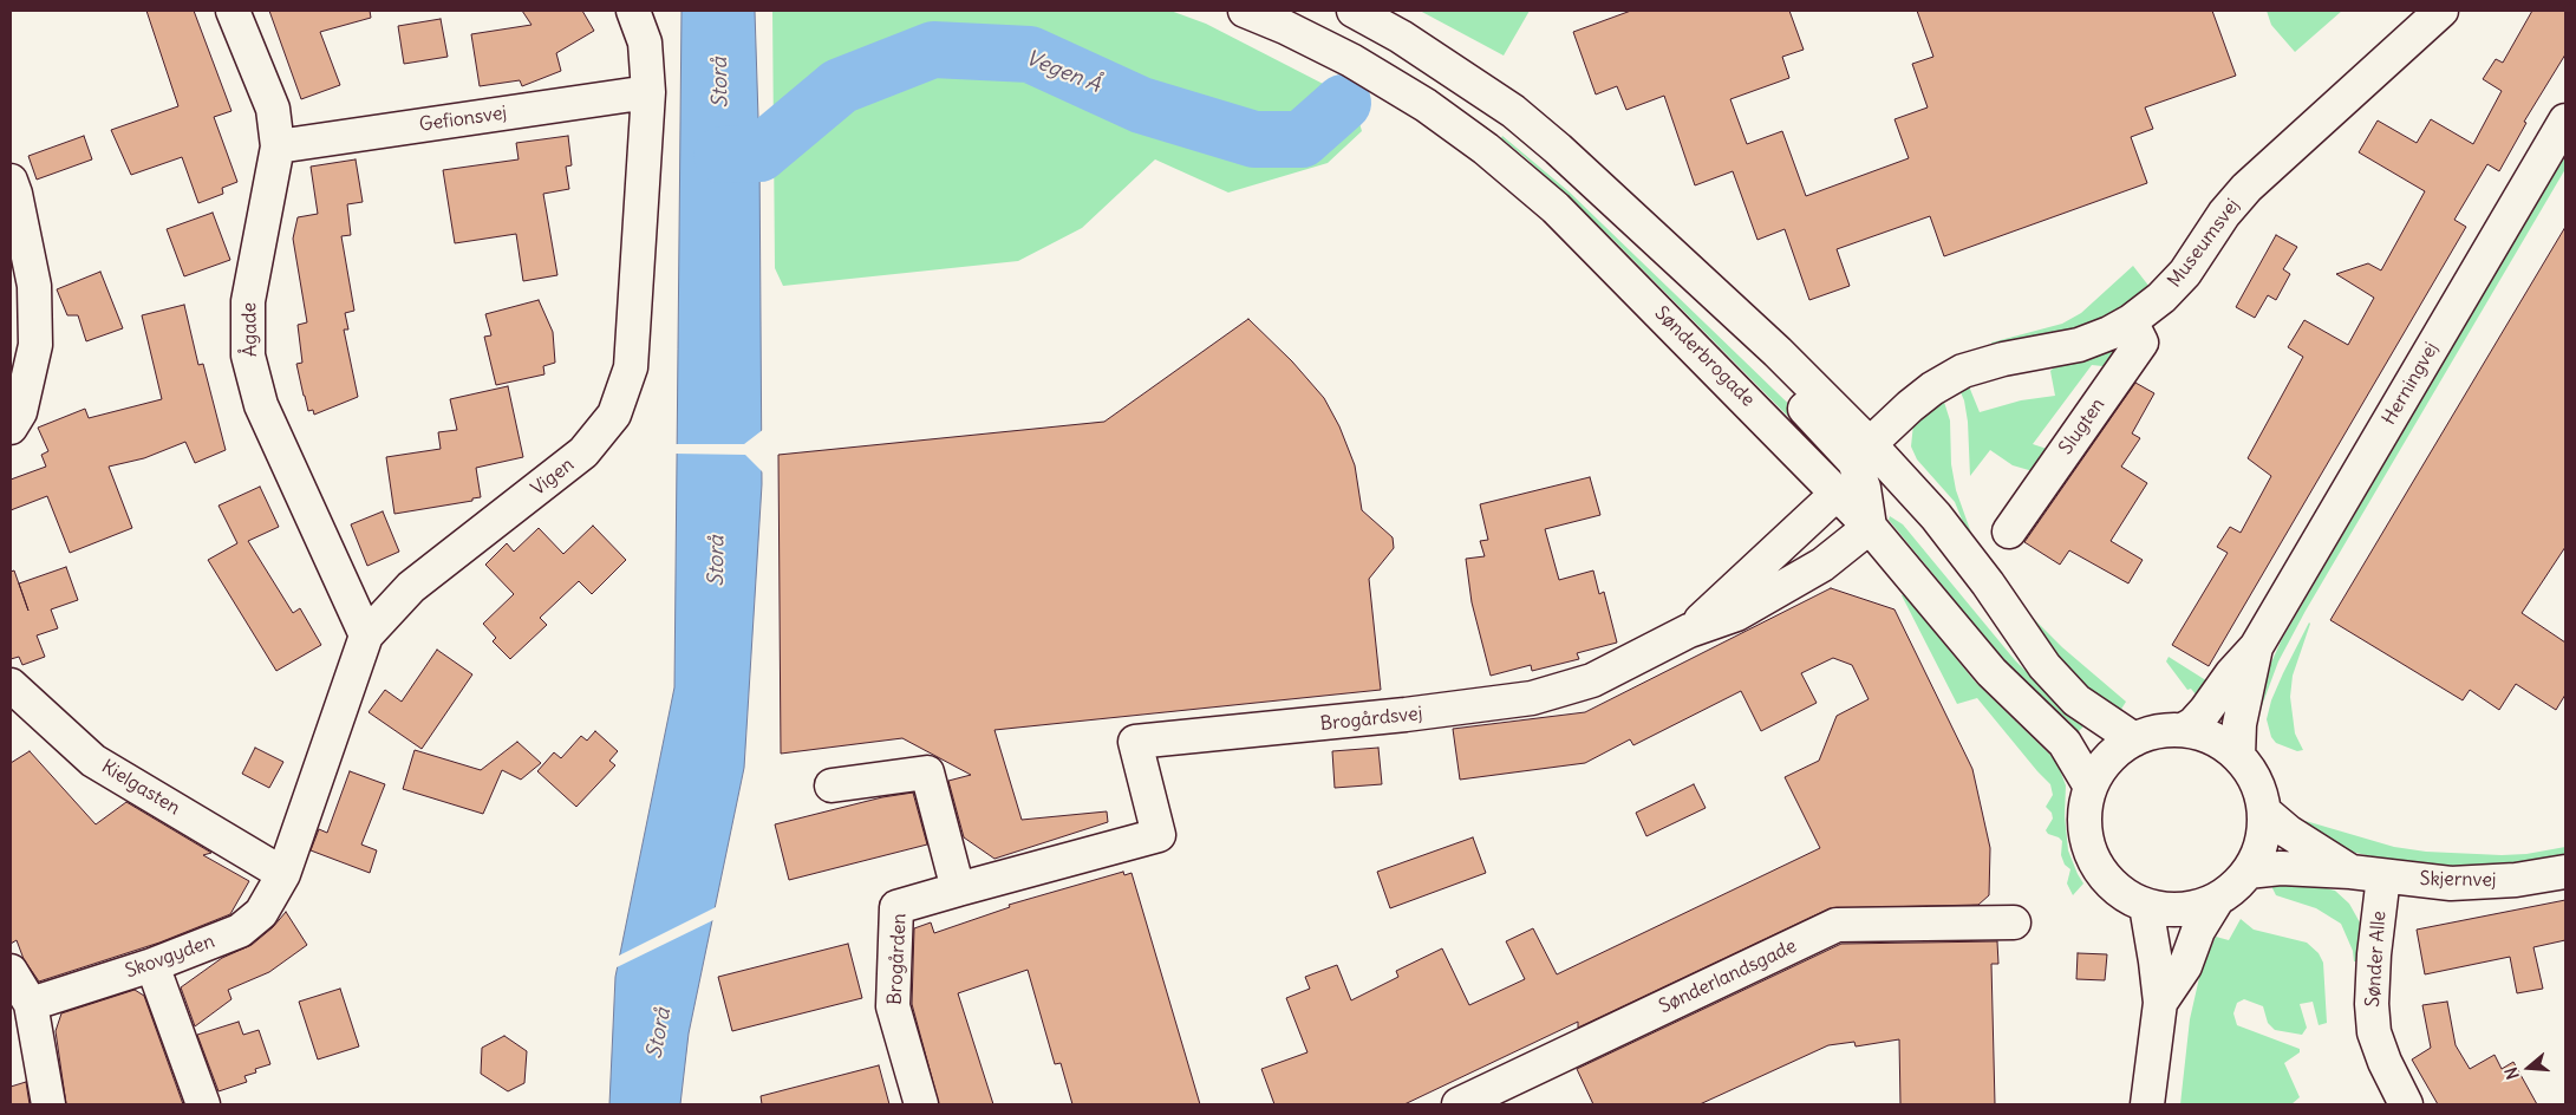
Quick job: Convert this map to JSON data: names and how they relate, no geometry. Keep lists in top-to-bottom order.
{
  "streets": {
    "street": [
      "Gefionsvej",
      "Museumsvej",
      "Ågade",
      "Sønderbrogade",
      "Herningvej",
      "Slugten",
      "Vigen",
      "Brogårdsvej",
      "Kielgasten",
      "Skjernvej",
      "Skovgyden",
      "Brogården",
      "Sønder Alle",
      "Sønderlandsgade"
    ]
  },
  "crossings": [
    ["Gefionsvej", "Ågade"],
    ["Gefionsvej", "Vigen"],
    ["Museumsvej", "Slugten"],
    ["Ågade", "Vigen"],
    ["Sønderbrogade", "Herningvej"],
    ["Sønderbrogade", "Brogårdsvej"],
    ["Sønderbrogade", "Skjernvej"],
    ["Herningvej", "Skjernvej"],
    ["Vigen", "Kielgasten"],
    ["Vigen", "Skovgyden"],
    ["Brogårdsvej", "Brogården"],
    ["Kielgasten", "Skovgyden"],
    ["Skjernvej", "Sønder Alle"]
  ],
  "water": ["Vegen Å", "Storå"],
  "north": "left"
}
